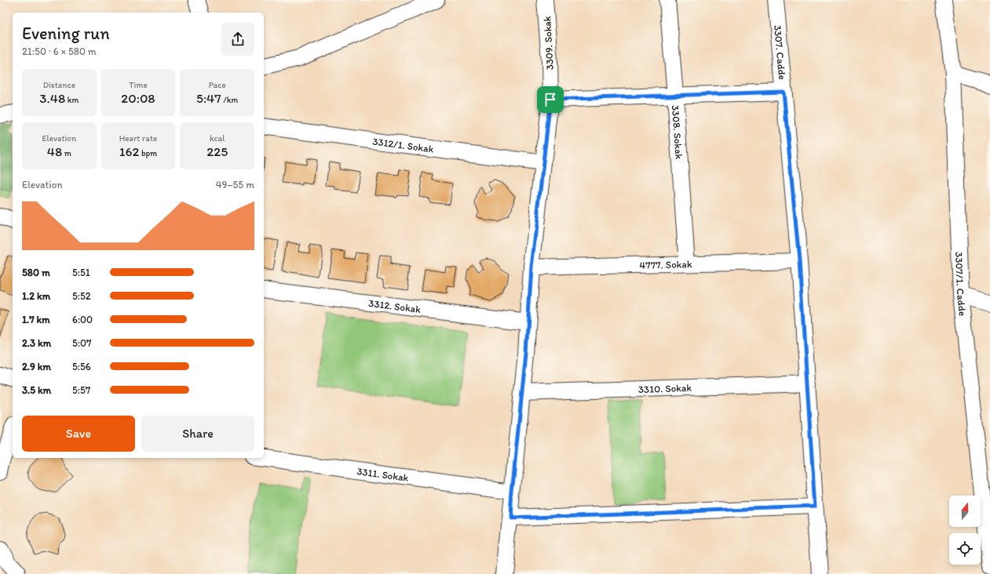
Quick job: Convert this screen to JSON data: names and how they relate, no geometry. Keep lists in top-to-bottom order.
{
  "streets": {
    "street": [
      "3309. Sokak",
      "3307. Cadde",
      "3308. Sokak",
      "3312/1. Sokak",
      "4777. Sokak",
      "3307/1. Cadde",
      "3312. Sokak",
      "3310. Sokak",
      "3311. Sokak"
    ]
  },
  "crossings": [
    ["3309. Sokak", "3312/1. Sokak"],
    ["3309. Sokak", "4777. Sokak"],
    ["3309. Sokak", "3312. Sokak"],
    ["3309. Sokak", "3310. Sokak"],
    ["3309. Sokak", "3311. Sokak"],
    ["3307. Cadde", "4777. Sokak"],
    ["3307. Cadde", "3310. Sokak"],
    ["3308. Sokak", "4777. Sokak"]
  ],
  "north": "top",
  "page": {
    "heading": ["Evening run", "21:50 · 6 × 580 m"],
    "stats": [
      ["Distance", "3.48 km"],
      ["Time", "20:08"],
      ["Pace", "5:47 /km"],
      ["Elevation", "48 m"],
      ["Heart rate", "162 bpm"],
      ["kcal", "225"]
    ],
    "chart": ["Elevation", "49–55 m"],
    "list": [
      {
        "name": "580 m",
        "note": "5:51"
      },
      {
        "name": "1.2 km",
        "note": "5:52"
      },
      {
        "name": "1.7 km",
        "note": "6:00"
      },
      {
        "name": "2.3 km",
        "note": "5:07"
      },
      {
        "name": "2.9 km",
        "note": "5:56"
      },
      {
        "name": "3.5 km",
        "note": "5:57"
      }
    ],
    "buttons": ["Save", "Share"]
  }
}
